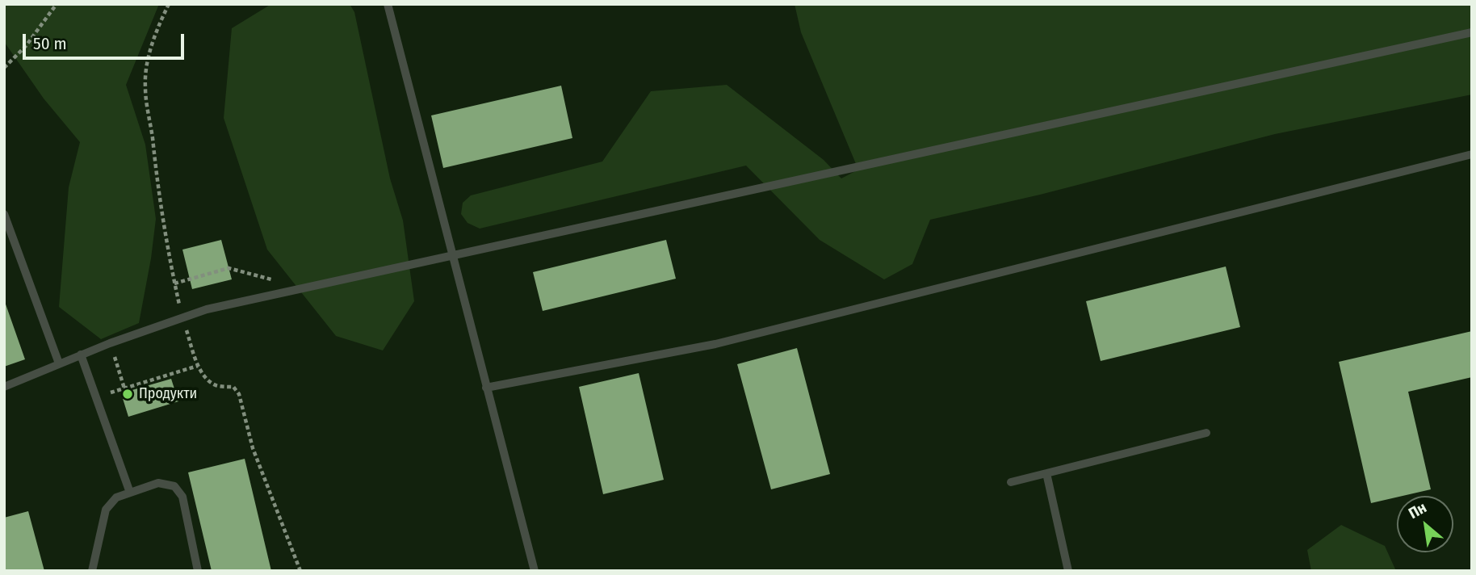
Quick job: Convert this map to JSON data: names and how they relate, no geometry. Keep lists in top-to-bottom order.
{
  "places": ["Продукти"],
  "scale_bar": "50 m",
  "north": "top left"
}
